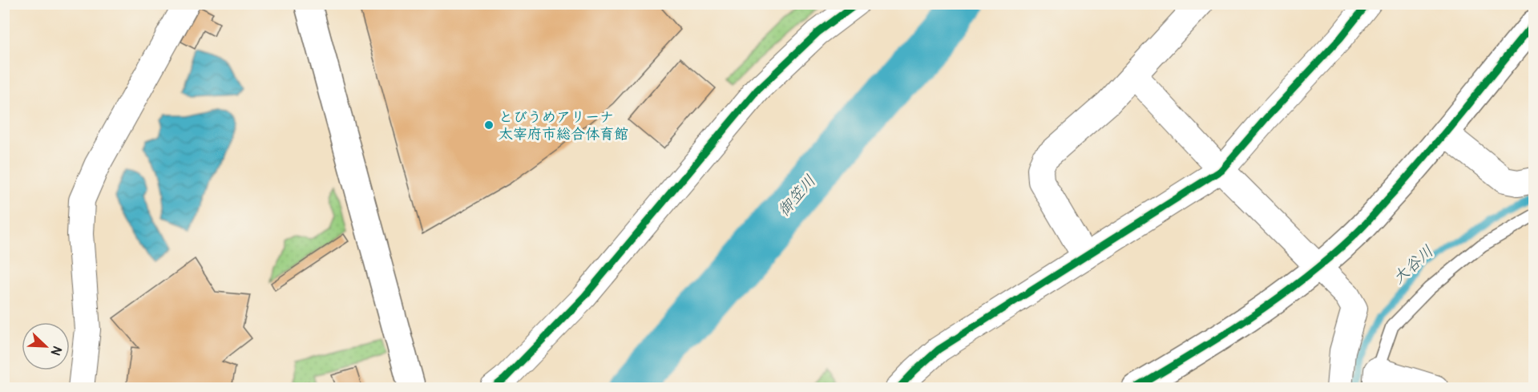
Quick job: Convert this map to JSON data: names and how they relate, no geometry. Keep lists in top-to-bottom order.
{
  "water": ["御笠川", "大谷川"],
  "places": ["とびうめアリーナ 太宰府市総合体育館"],
  "north": "bottom right"
}
